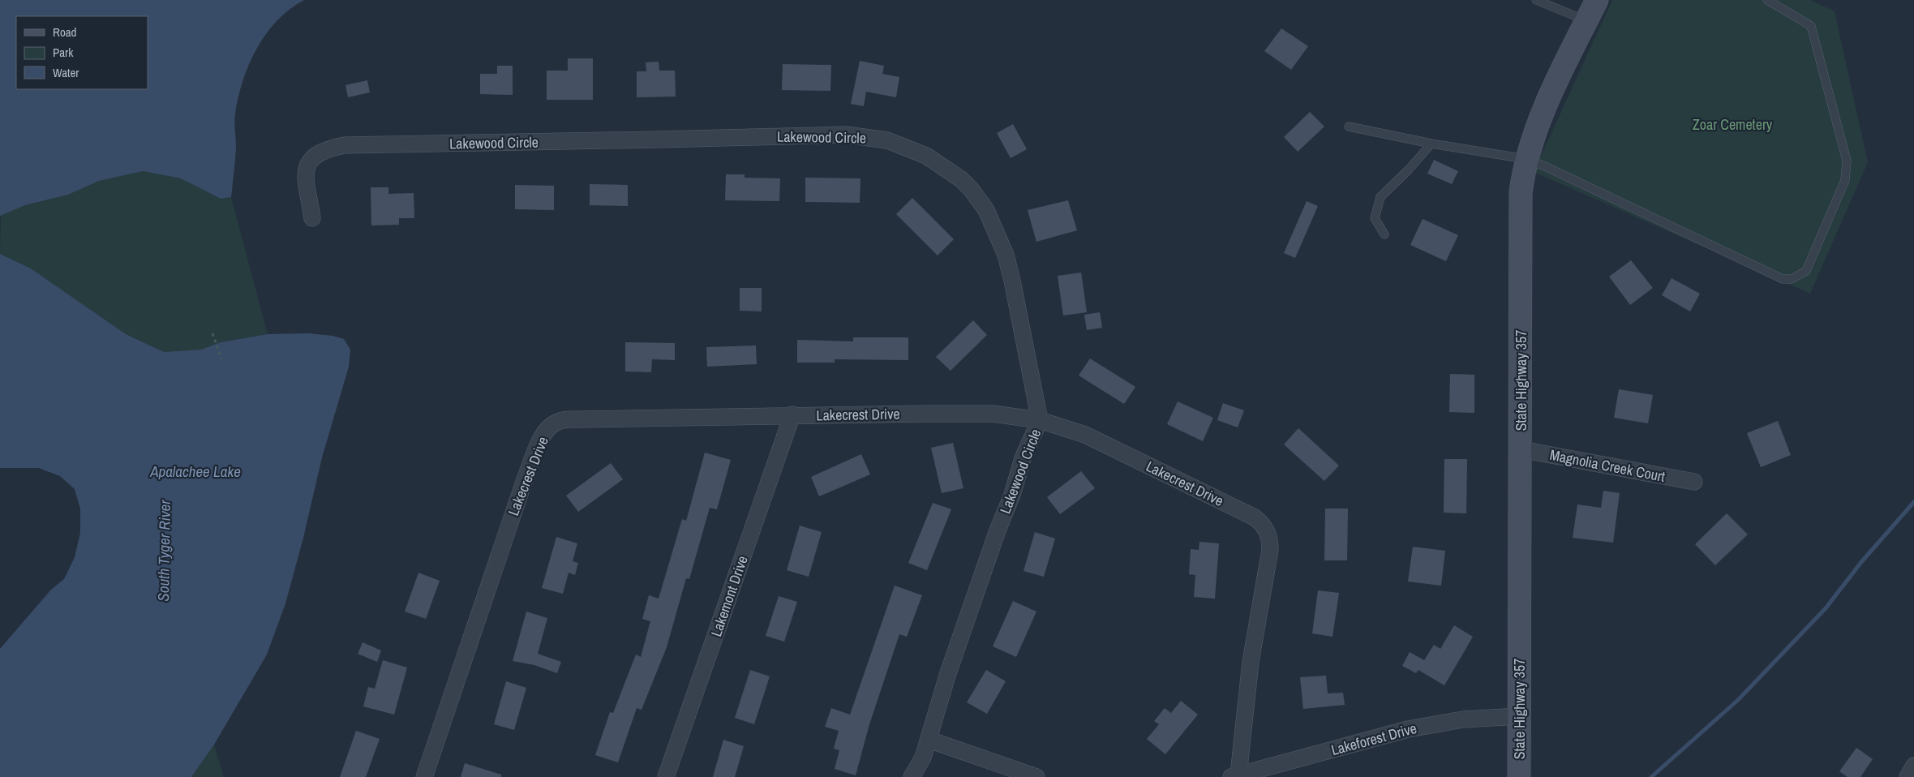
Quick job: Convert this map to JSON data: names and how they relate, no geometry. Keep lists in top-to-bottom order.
{
  "streets": {
    "main road": ["State Highway 357"],
    "street": [
      "Lakewood Circle",
      "Lakecrest Drive",
      "Magnolia Creek Court",
      "Lakemont Drive",
      "Lakeforest Drive"
    ]
  },
  "crossings": [
    ["Lakewood Circle", "Lakecrest Drive"],
    ["State Highway 357", "Magnolia Creek Court"],
    ["State Highway 357", "Lakeforest Drive"],
    ["Lakecrest Drive", "Lakemont Drive"],
    ["Lakecrest Drive", "Lakeforest Drive"]
  ],
  "water": ["Apalachee Lake", "South Tyger River"],
  "parks": ["Zoar Cemetery"],
  "legend": ["Road", "Park", "Water"]
}
